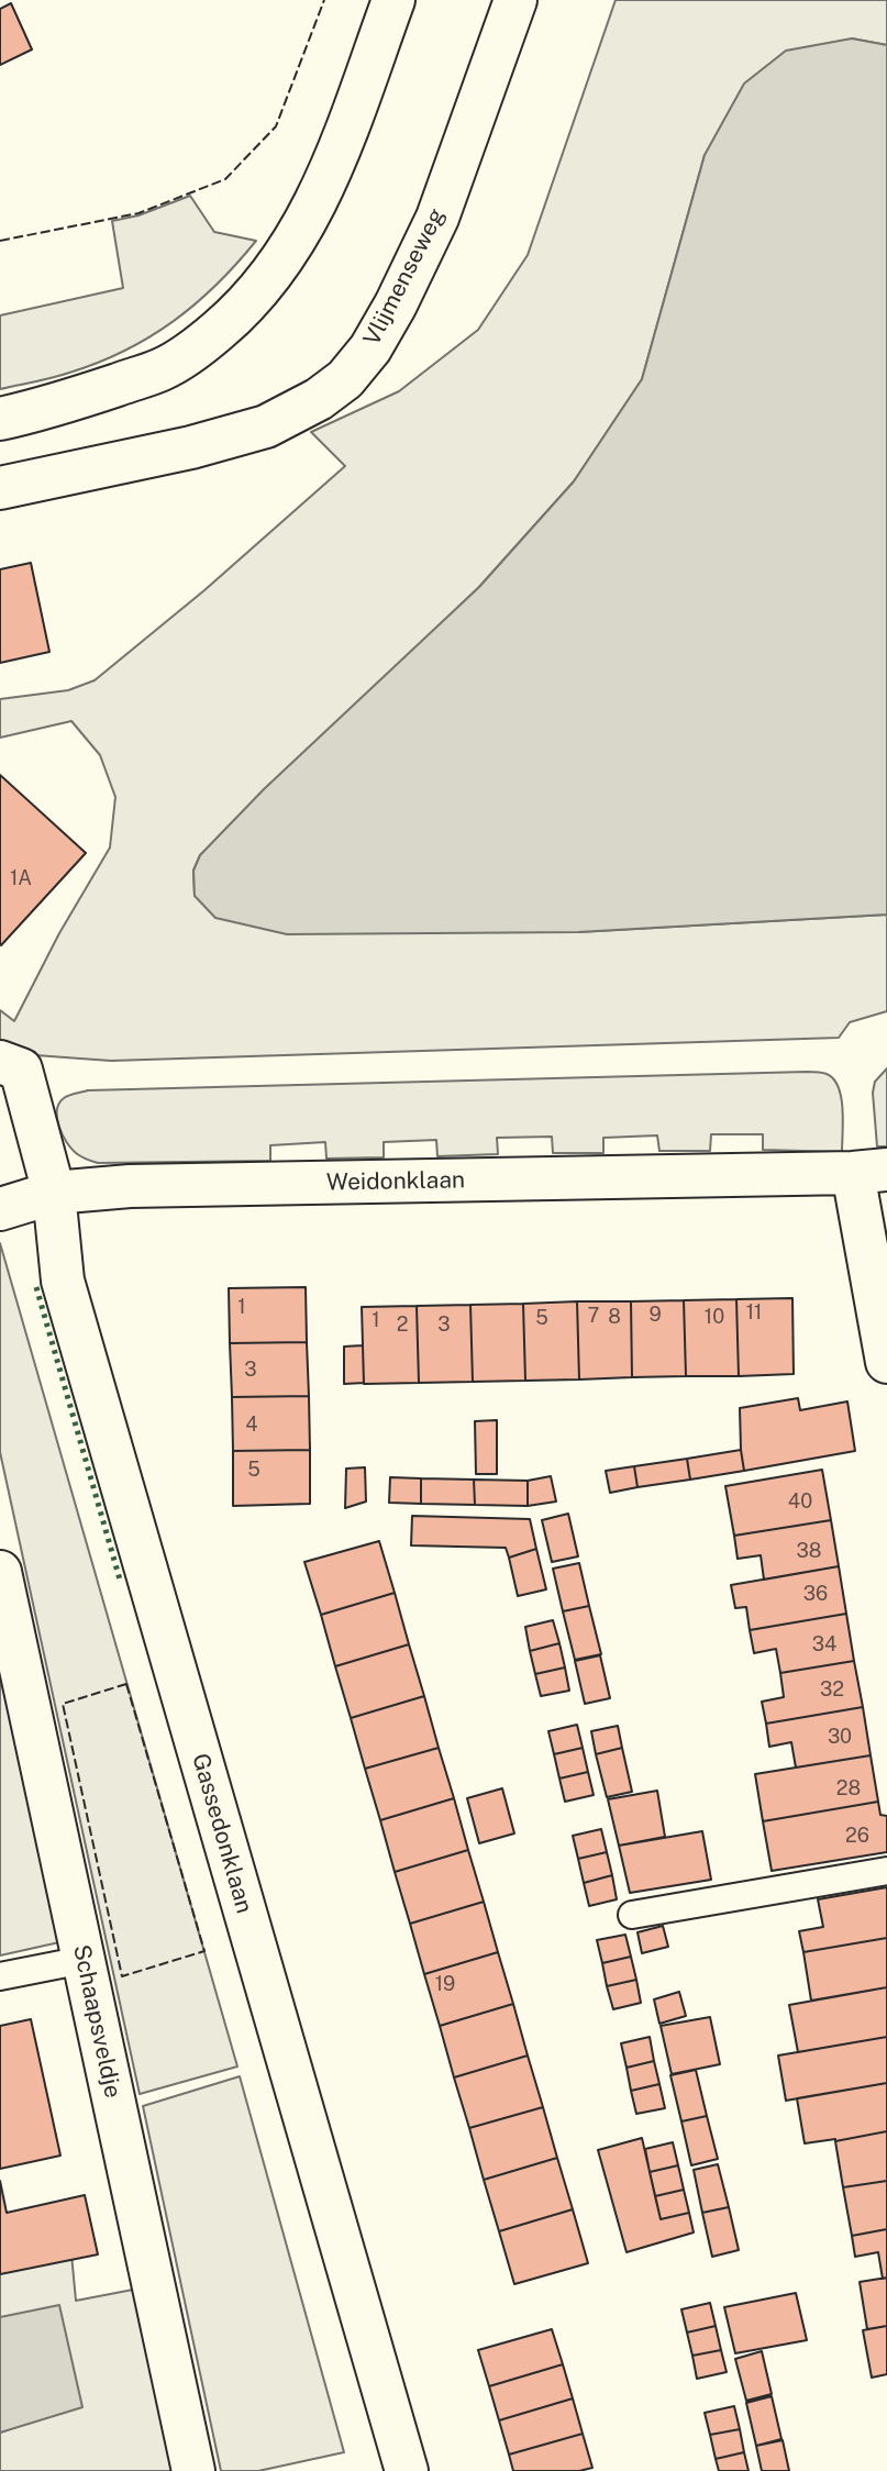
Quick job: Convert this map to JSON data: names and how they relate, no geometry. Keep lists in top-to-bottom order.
{
  "streets": {
    "street": [
      "Vlijmenseweg",
      "Weidonklaan",
      "Gassedonklaan",
      "Schaapsveldje"
    ]
  },
  "crossings": [
    ["Weidonklaan", "Gassedonklaan"]
  ],
  "house_numbers": [
    "1A",
    "1",
    "11",
    "9",
    "7",
    "8",
    "10",
    "5",
    "1",
    "2",
    "3",
    "3",
    "4",
    "5",
    "40",
    "38",
    "36",
    "34",
    "32",
    "30",
    "28",
    "26",
    "19"
  ]
}
